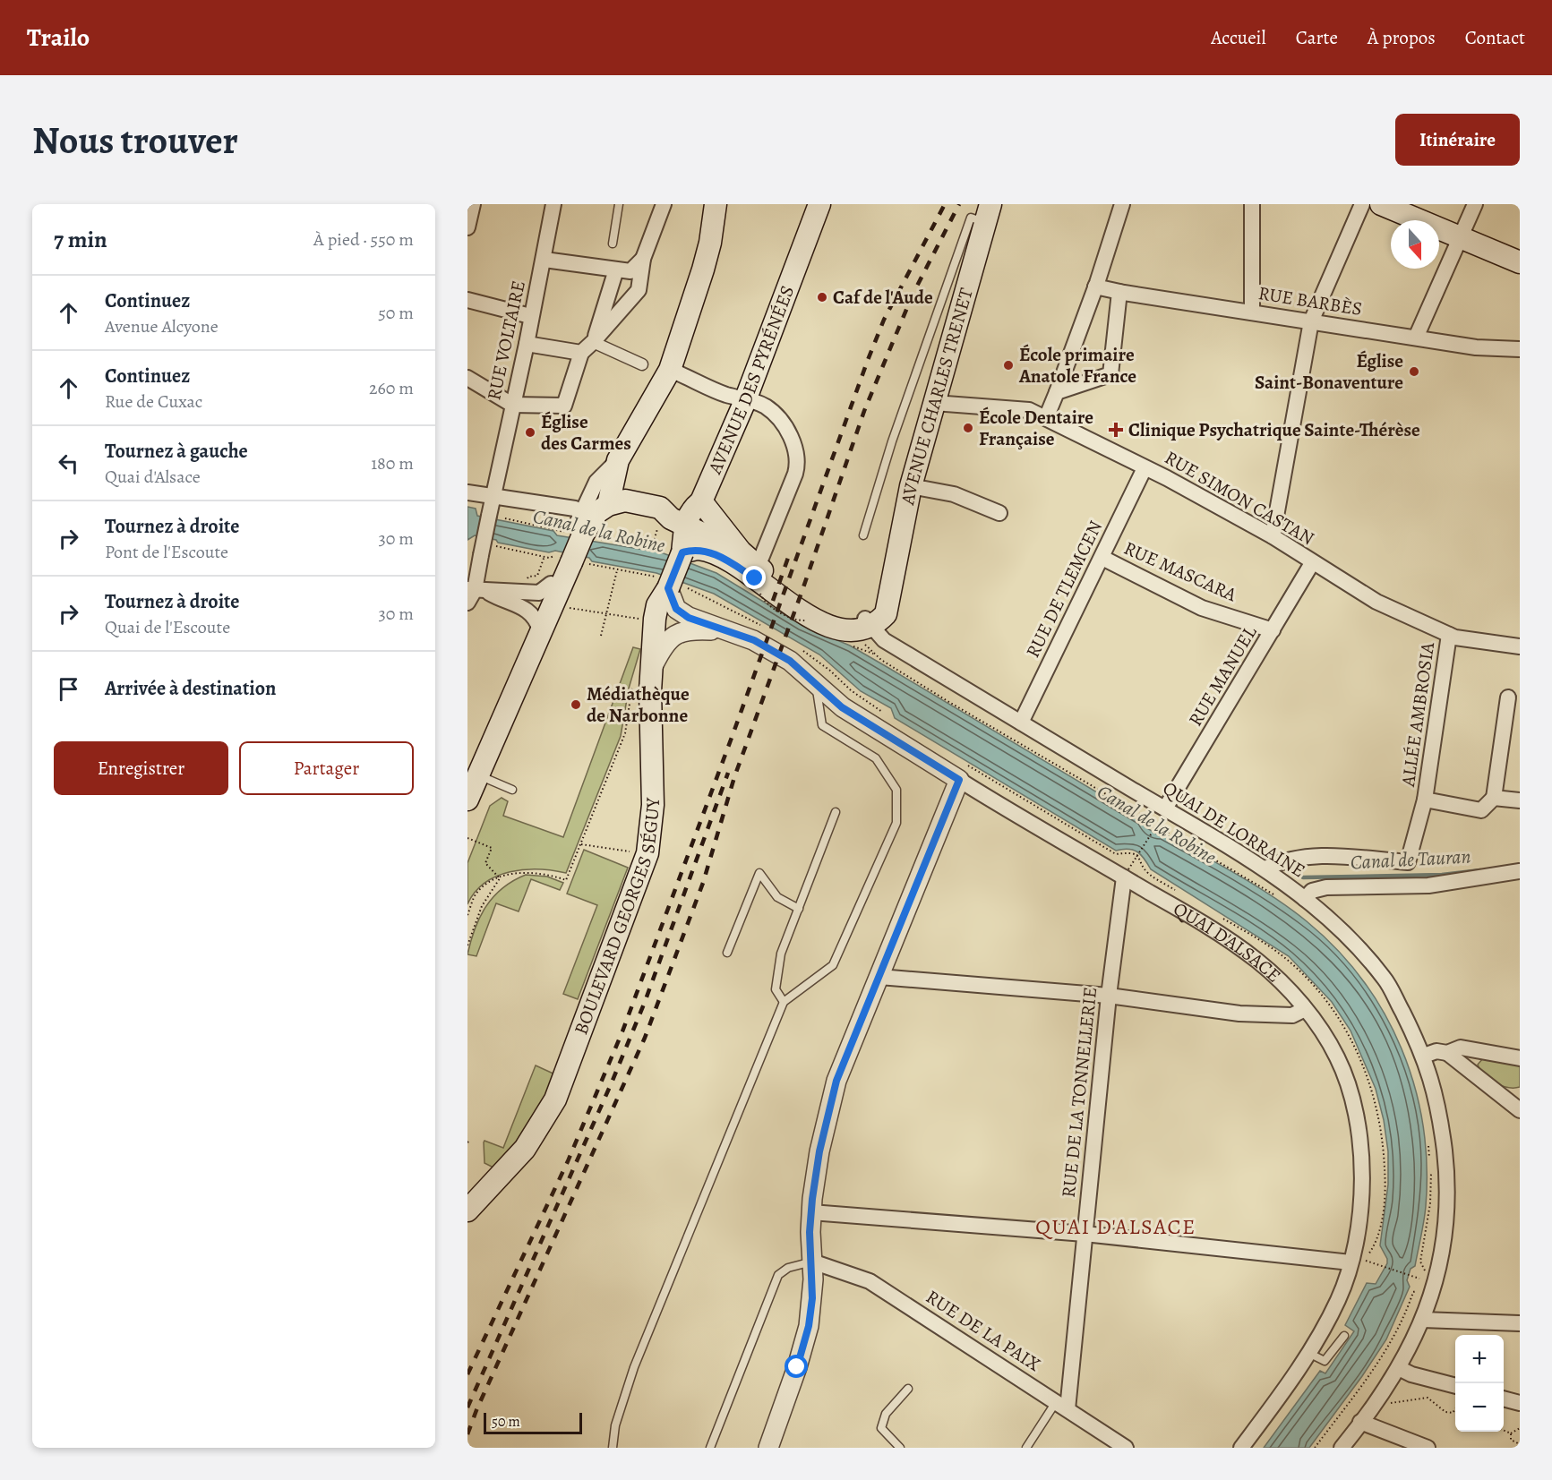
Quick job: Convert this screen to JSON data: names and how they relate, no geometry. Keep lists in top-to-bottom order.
{
  "streets": {
    "main road": ["AVENUE DES PYRÉNÉES", "AVENUE CHARLES TRENET", "BOULEVARD GEORGES SÉGUY"],
    "street": [
      "RUE BARBÈS",
      "RUE VOLTAIRE",
      "RUE SIMON CASTAN",
      "RUE MASCARA",
      "RUE DE TLEMCEN",
      "RUE MANUEL",
      "ALLÉE AMBROSIA",
      "QUAI DE LORRAINE",
      "QUAI D'ALSACE",
      "RUE DE LA TONNELLERIE",
      "RUE DE LA PAIX"
    ]
  },
  "crossings": [
    ["AVENUE DES PYRÉNÉES", "BOULEVARD GEORGES SÉGUY"],
    ["AVENUE DES PYRÉNÉES", "QUAI D'ALSACE"],
    ["AVENUE CHARLES TRENET", "RUE SIMON CASTAN"],
    ["AVENUE CHARLES TRENET", "QUAI DE LORRAINE"],
    ["RUE SIMON CASTAN", "RUE MANUEL"],
    ["RUE SIMON CASTAN", "ALLÉE AMBROSIA"],
    ["RUE MASCARA", "RUE DE TLEMCEN"],
    ["RUE MASCARA", "RUE MANUEL"],
    ["RUE DE TLEMCEN", "QUAI DE LORRAINE"],
    ["RUE MANUEL", "QUAI DE LORRAINE"],
    ["ALLÉE AMBROSIA", "QUAI DE LORRAINE"],
    ["BOULEVARD GEORGES SÉGUY", "QUAI D'ALSACE"],
    ["QUAI D'ALSACE", "RUE DE LA TONNELLERIE"],
    ["RUE DE LA TONNELLERIE", "RUE DE LA PAIX"]
  ],
  "districts": ["QUAI D'ALSACE"],
  "water": ["Canal de la Robine", "Canal de Tauran"],
  "places": {
    "other": [
      "Caf de l'Aude",
      "École primaire Anatole France",
      "Église Saint-Bonaventure",
      "École Dentaire Française",
      "Église des Carmes",
      "Médiathèque de Narbonne"
    ],
    "health": ["Clinique Psychatrique Sainte-Thérèse"]
  },
  "scale_bar": "50 m",
  "north": "bottom",
  "page": {
    "header": "Trailo",
    "nav": [
      "Accueil",
      "Carte",
      "À propos",
      "Contact"
    ],
    "buttons": [
      "Itinéraire",
      ["Enregistrer", "Partager"]
    ],
    "title": "Nous trouver",
    "heading": ["7 min", "À pied · 550 m"],
    "list": [
      ["Continuez", "Avenue Alcyone", "50 m"],
      ["Continuez", "Rue de Cuxac", "260 m"],
      ["Tournez à gauche", "Quai d'Alsace", "180 m"],
      ["Tournez à droite", "Pont de l'Escoute", "30 m"],
      ["Tournez à droite", "Quai de l'Escoute", "30 m"],
      "Arrivée à destination"
    ],
    "map_buttons": ["+", "−"],
    "scale": "50 m"
  }
}
